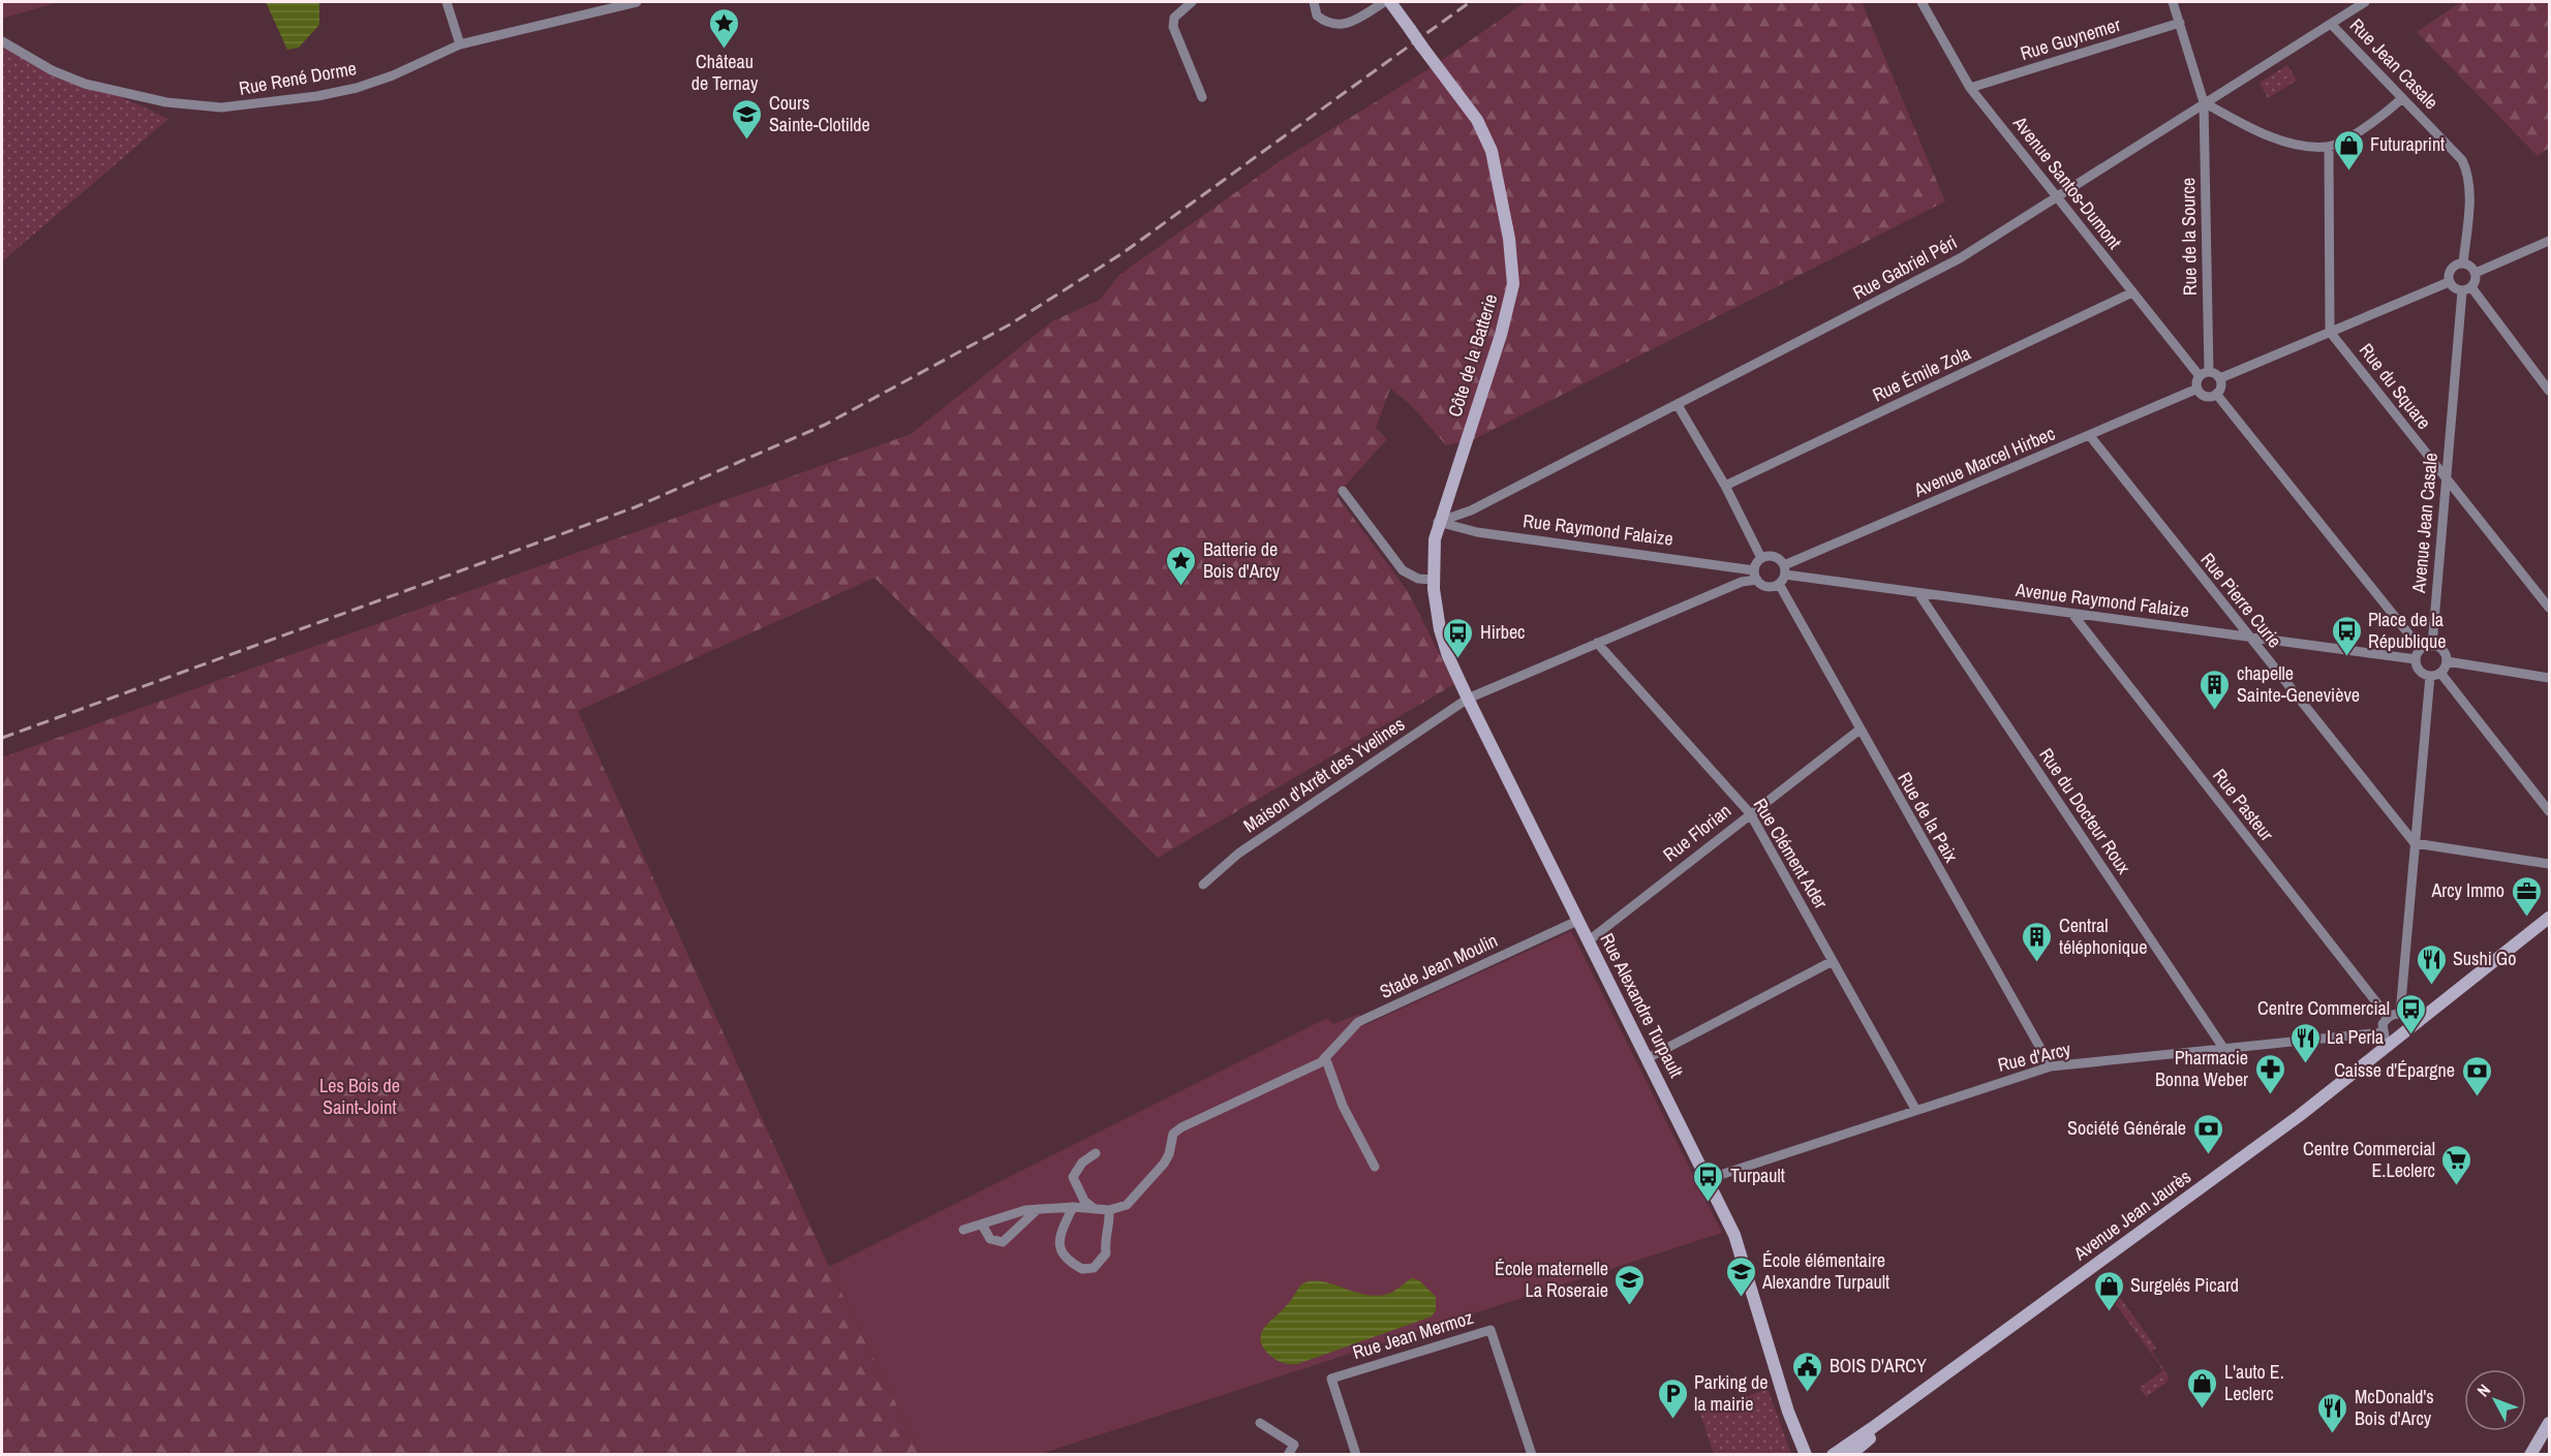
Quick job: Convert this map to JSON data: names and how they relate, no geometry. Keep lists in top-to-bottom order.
{
  "streets": {
    "main road": ["Côte de la Batterie", "Rue Alexandre Turpault", "Avenue Jean Jaurès"],
    "street": [
      "Rue Guynemer",
      "Rue Jean Casale",
      "Rue René Dorme",
      "Avenue Santos-Dumont",
      "Rue de la Source",
      "Rue Gabriel Péri",
      "Rue Émile Zola",
      "Rue du Square",
      "Avenue Marcel Hirbec",
      "Avenue Jean Casale",
      "Rue Raymond Falaize",
      "Avenue Raymond Falaize",
      "Rue Pierre Curie",
      "Maison d'Arrêt des Yvelines",
      "Rue Pasteur",
      "Rue du Docteur Roux",
      "Rue de la Paix",
      "Rue Florian",
      "Rue Clément Ader",
      "Stade Jean Moulin",
      "Rue d'Arcy",
      "Rue Jean Mermoz"
    ]
  },
  "crossings": [
    ["Rue Guynemer", "Avenue Santos-Dumont"],
    ["Rue Guynemer", "Rue de la Source"],
    ["Rue Jean Casale", "Rue Gabriel Péri"],
    ["Rue Jean Casale", "Avenue Jean Casale"],
    ["Avenue Santos-Dumont", "Rue de la Source"],
    ["Avenue Santos-Dumont", "Rue Gabriel Péri"],
    ["Avenue Santos-Dumont", "Rue Émile Zola"],
    ["Avenue Santos-Dumont", "Avenue Marcel Hirbec"],
    ["Rue de la Source", "Rue Gabriel Péri"],
    ["Rue de la Source", "Avenue Marcel Hirbec"],
    ["Rue Gabriel Péri", "Rue Raymond Falaize"],
    ["Rue Gabriel Péri", "Rue Alexandre Turpault"],
    ["Côte de la Batterie", "Rue Alexandre Turpault"],
    ["Rue du Square", "Avenue Jean Casale"],
    ["Avenue Marcel Hirbec", "Rue Raymond Falaize"],
    ["Avenue Marcel Hirbec", "Avenue Raymond Falaize"],
    ["Avenue Marcel Hirbec", "Rue Pierre Curie"],
    ["Avenue Marcel Hirbec", "Rue de la Paix"],
    ["Avenue Jean Casale", "Avenue Raymond Falaize"],
    ["Rue Raymond Falaize", "Avenue Raymond Falaize"],
    ["Rue Raymond Falaize", "Rue de la Paix"],
    ["Rue Raymond Falaize", "Rue Alexandre Turpault"],
    ["Avenue Raymond Falaize", "Rue Pierre Curie"],
    ["Avenue Raymond Falaize", "Rue Pasteur"],
    ["Avenue Raymond Falaize", "Rue du Docteur Roux"],
    ["Avenue Raymond Falaize", "Rue de la Paix"],
    ["Maison d'Arrêt des Yvelines", "Rue Alexandre Turpault"],
    ["Rue du Docteur Roux", "Rue d'Arcy"],
    ["Rue de la Paix", "Rue Florian"],
    ["Rue de la Paix", "Rue d'Arcy"],
    ["Rue Florian", "Rue Clément Ader"],
    ["Rue Florian", "Rue Alexandre Turpault"],
    ["Rue Clément Ader", "Rue d'Arcy"],
    ["Stade Jean Moulin", "Rue Alexandre Turpault"],
    ["Rue Alexandre Turpault", "Rue d'Arcy"]
  ],
  "parks": ["Les Bois de Saint-Joint"],
  "places": {
    "place": ["Château de Ternay", "Batterie de Bois d'Arcy"],
    "school or university": ["Cours Sainte-Clotilde", "École élémentaire Alexandre Turpault", "École maternelle La Roseraie"],
    "shop": ["Futuraprint", "Surgelés Picard", "L'auto E. Leclerc"],
    "bus stop": [
      "Place de la République",
      "Hirbec",
      "Centre Commercial",
      "Turpault"
    ],
    "building": ["chapelle Sainte-Geneviève", "Central téléphonique"],
    "office": ["Arcy Immo"],
    "restaurant": ["Sushi Go", "La Perla", "McDonald's Bois d'Arcy"],
    "pharmacy": ["Pharmacie Bonna Weber"],
    "bank": ["Caisse d'Épargne", "Société Générale"],
    "supermarket": ["Centre Commercial E.Leclerc"],
    "public building": ["BOIS D'ARCY"],
    "parking": ["Parking de la mairie"]
  },
  "north": "top left"
}
